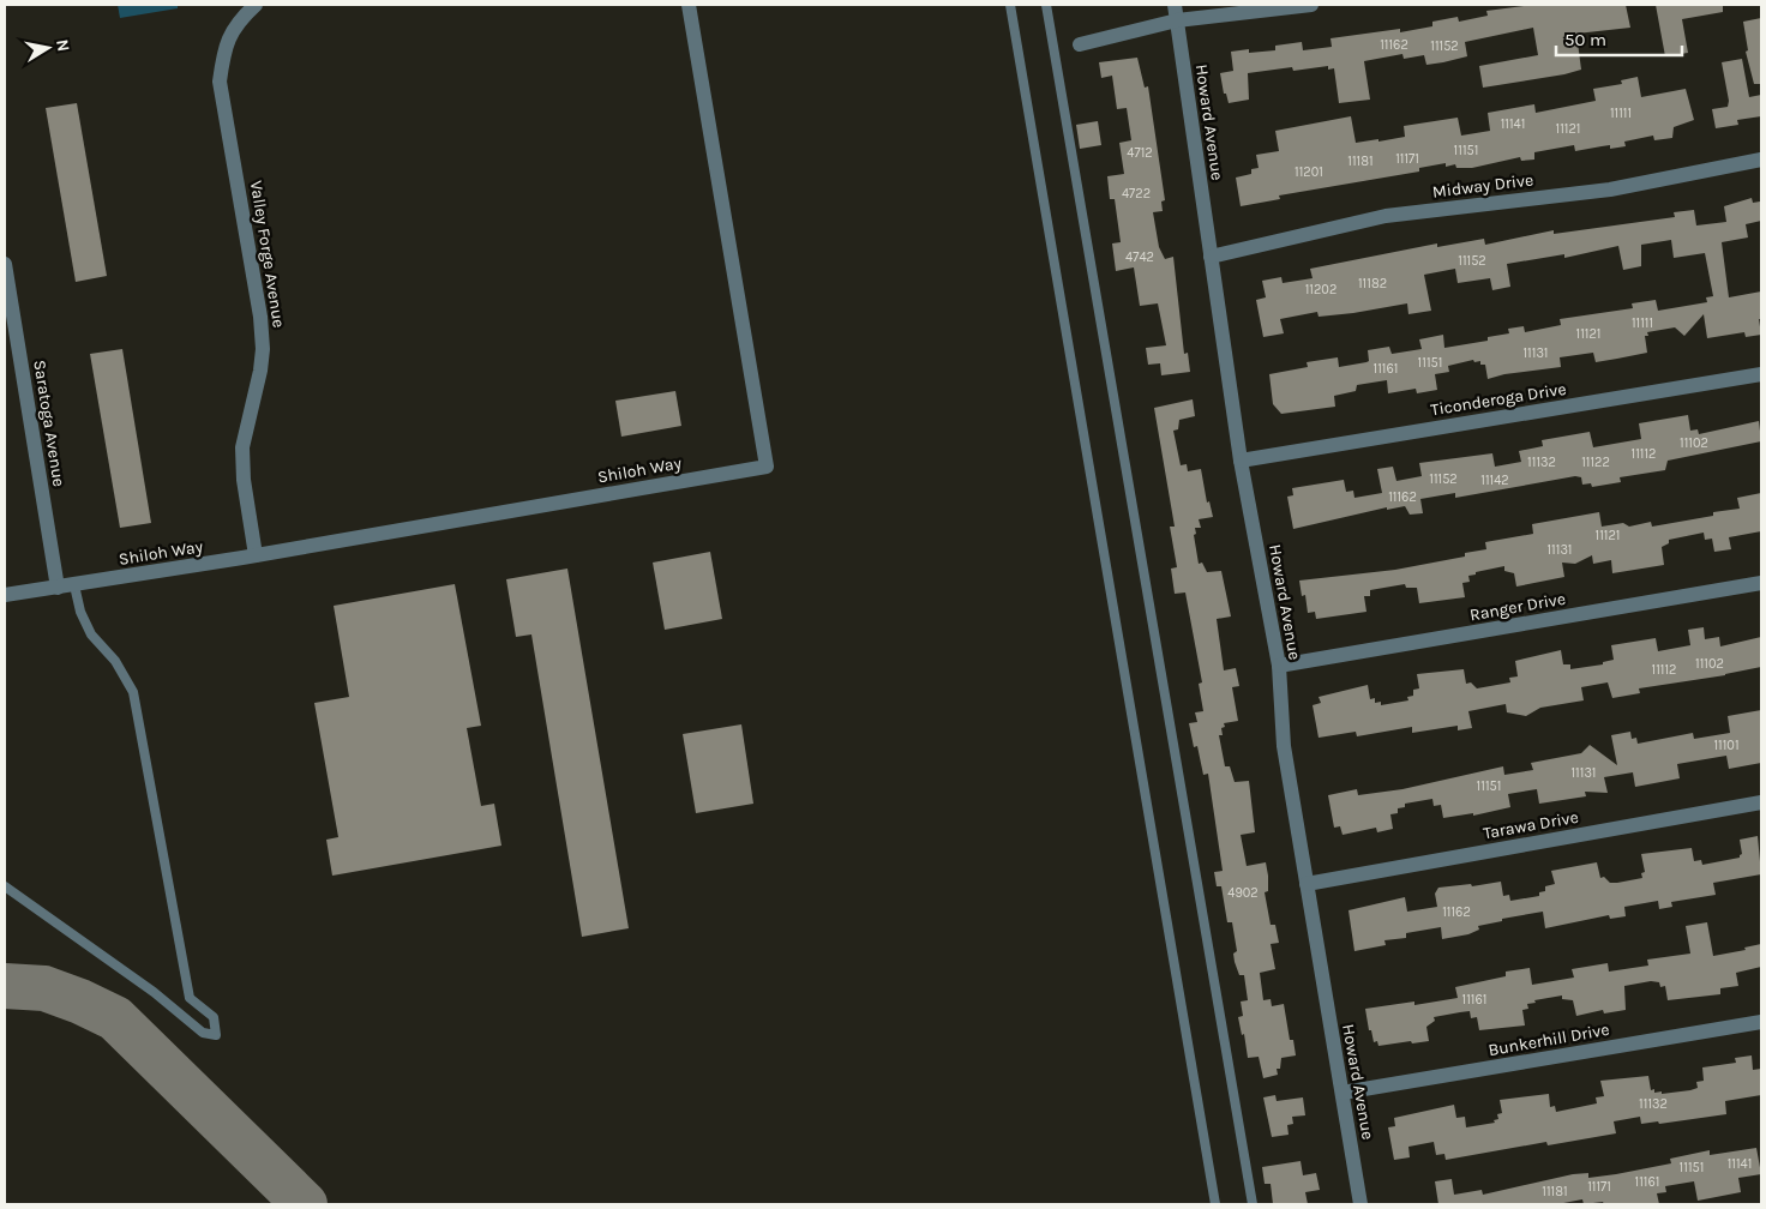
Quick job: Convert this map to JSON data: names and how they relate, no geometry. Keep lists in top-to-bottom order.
{
  "streets": {
    "street": [
      "Howard Avenue",
      "Midway Drive",
      "Valley Forge Avenue",
      "Ticonderoga Drive",
      "Saratoga Avenue",
      "Shiloh Way",
      "Ranger Drive",
      "Tarawa Drive",
      "Bunkerhill Drive"
    ]
  },
  "crossings": [
    ["Howard Avenue", "Midway Drive"],
    ["Howard Avenue", "Ticonderoga Drive"],
    ["Howard Avenue", "Ranger Drive"],
    ["Howard Avenue", "Tarawa Drive"],
    ["Howard Avenue", "Bunkerhill Drive"],
    ["Valley Forge Avenue", "Shiloh Way"],
    ["Saratoga Avenue", "Shiloh Way"]
  ],
  "house_numbers": [
    "11162",
    "11152",
    "11111",
    "11141",
    "11121",
    "11151",
    "4712",
    "11171",
    "11181",
    "11201",
    "4722",
    "4742",
    "11152",
    "11182",
    "11202",
    "11111",
    "11121",
    "11131",
    "11151",
    "11161",
    "11102",
    "11112",
    "11132",
    "11122",
    "11152",
    "11142",
    "11162",
    "11121",
    "11131",
    "11102",
    "11112",
    "11101",
    "11131",
    "11151",
    "4902",
    "11162",
    "11161",
    "11132",
    "11141",
    "11151",
    "11161",
    "11171",
    "11181"
  ],
  "scale_bar": "50 m",
  "north": "right"
}
